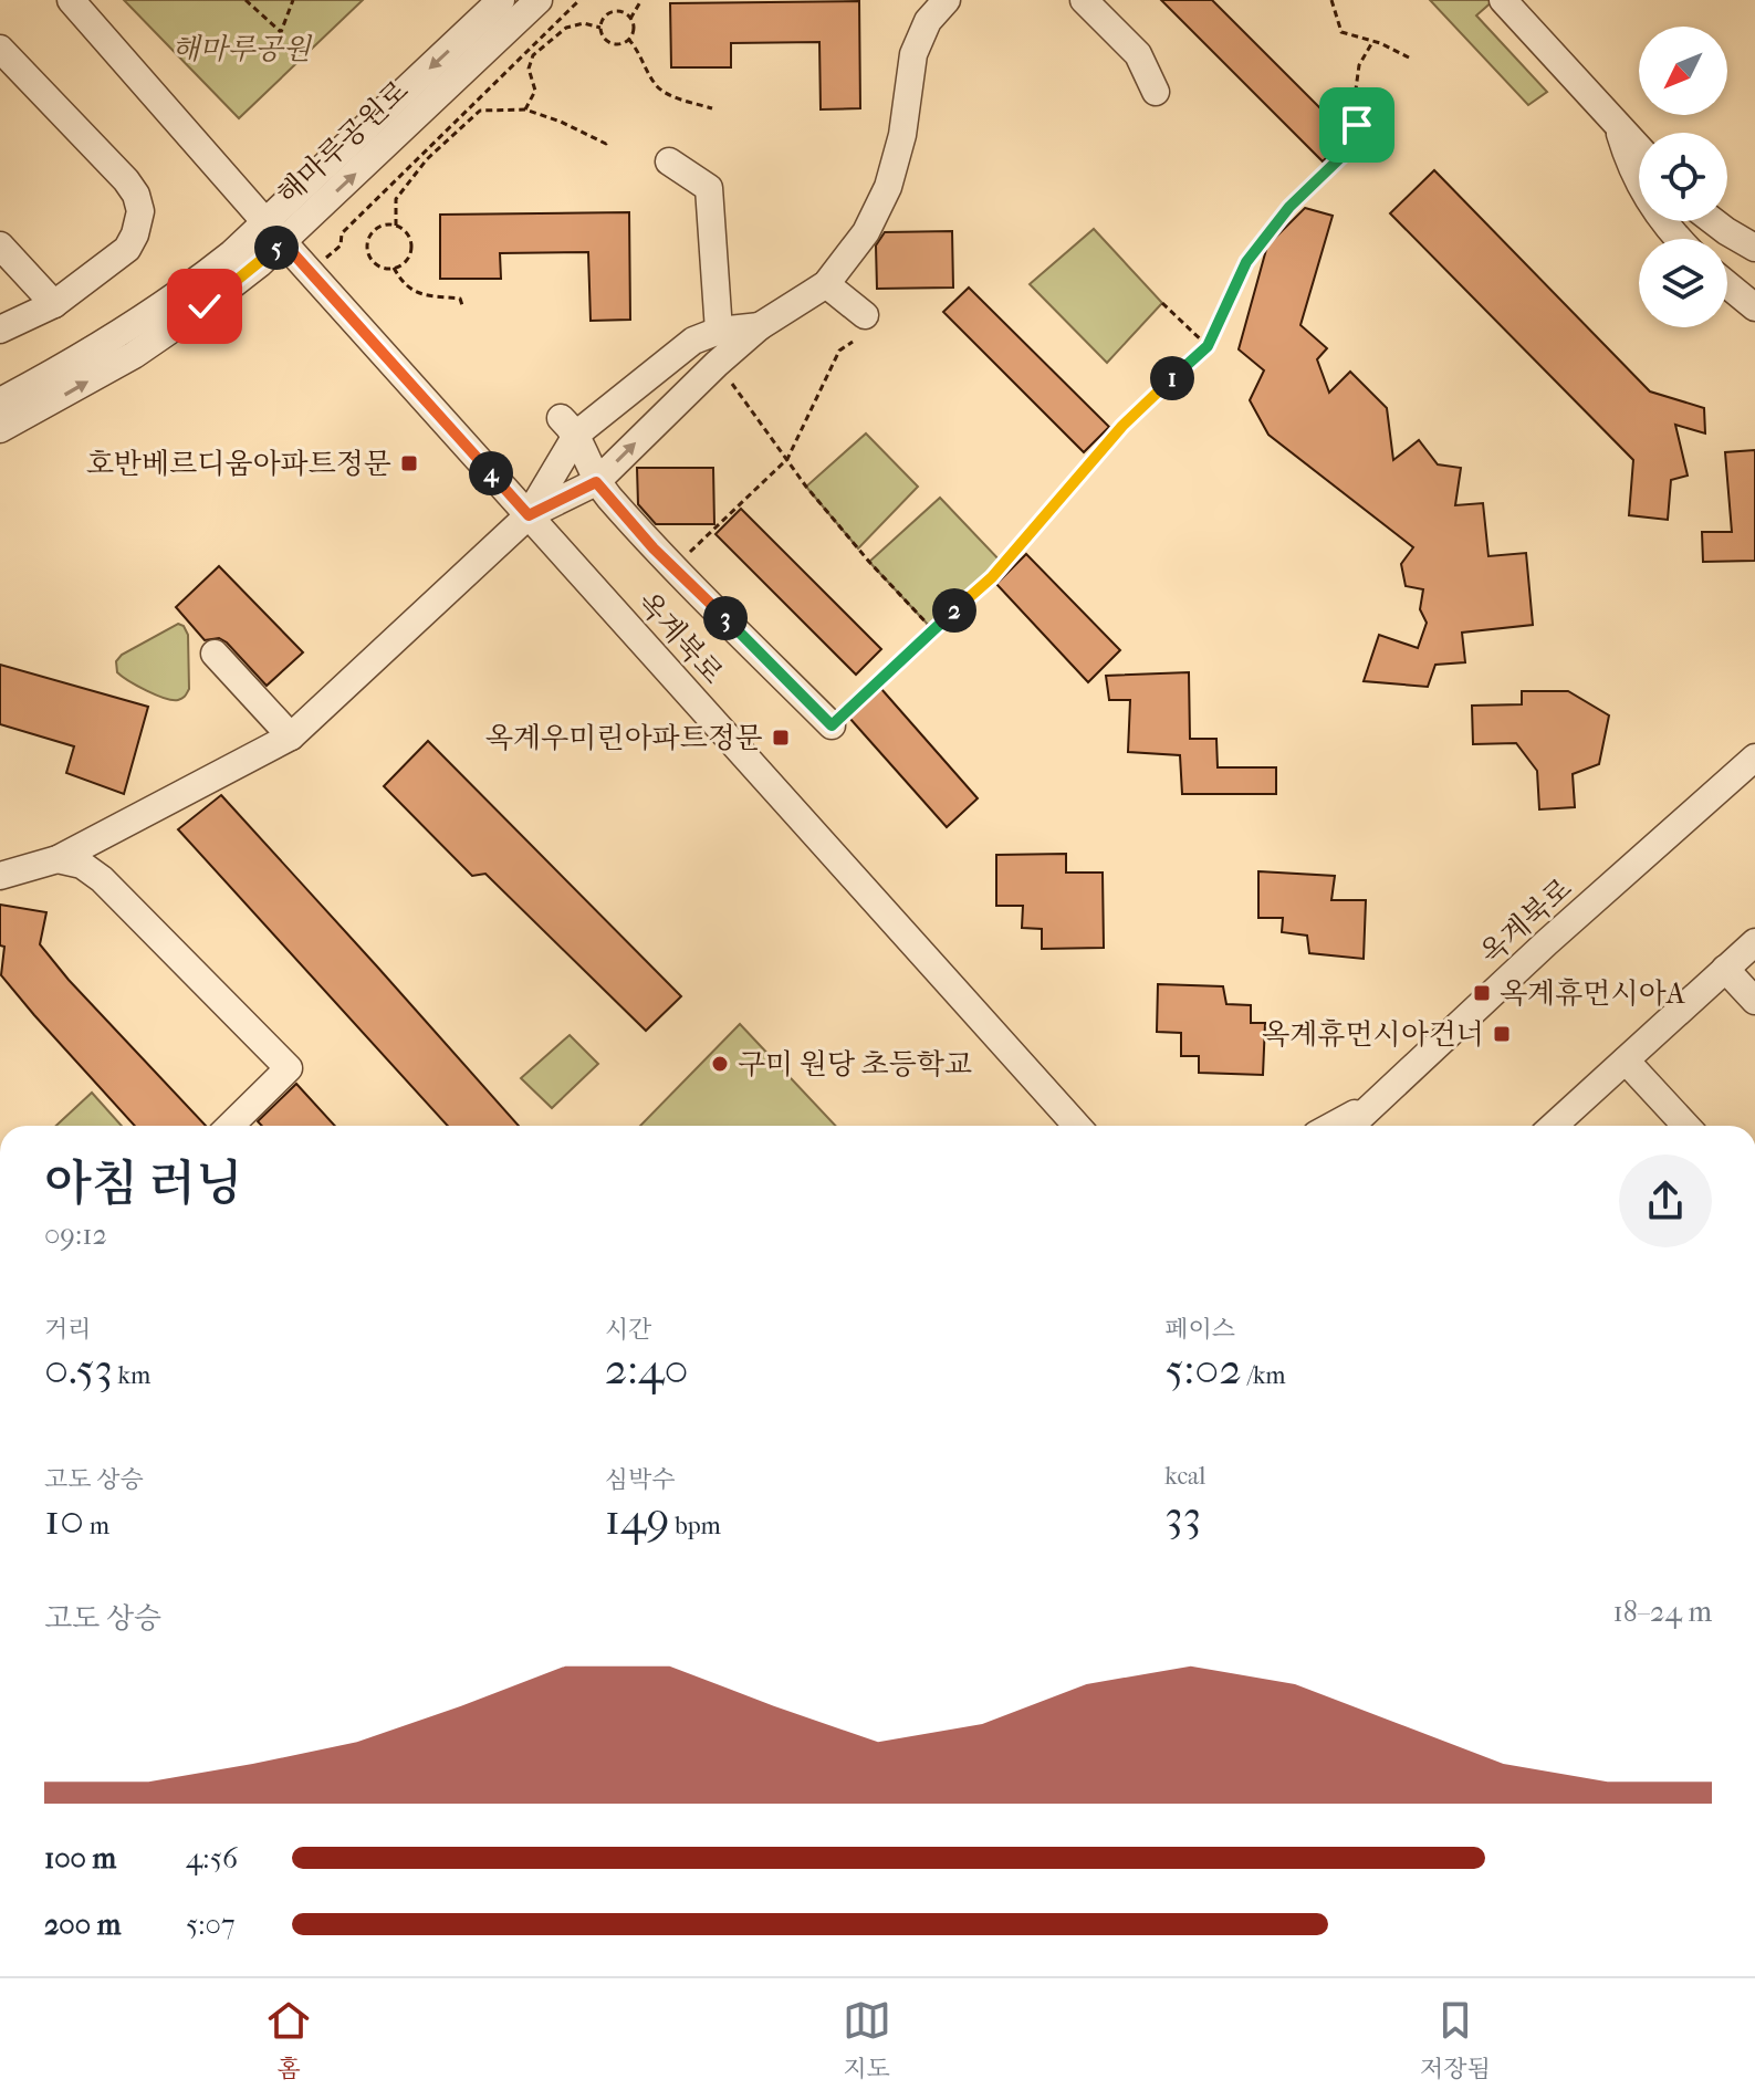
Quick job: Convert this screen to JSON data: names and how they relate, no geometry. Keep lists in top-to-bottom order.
{
  "streets": {
    "street": ["해마루공원로", "옥계북로"]
  },
  "crossings": [
    ["해마루공원로", "옥계북로"]
  ],
  "parks": ["해마루공원"],
  "places": {
    "transit": [
      "호반베르디움아파트정문",
      "옥계우미린아파트정문",
      "옥계휴먼시아A",
      "옥계휴먼시아건너"
    ],
    "other": ["구미 원당 초등학교"]
  },
  "north": "bottom left",
  "page": {
    "pins": [
      "5",
      "1",
      "4",
      "2",
      "3"
    ],
    "heading": ["아침 러닝", "09:12"],
    "stats": [
      ["거리", "0.53 km"],
      ["시간", "2:40"],
      ["페이스", "5:02 /km"],
      ["고도 상승", "10 m"],
      ["심박수", "149 bpm"],
      ["kcal", "33"]
    ],
    "chart": ["고도 상승", "18–24 m"],
    "list": [
      {
        "name": "100 m",
        "note": "4:56"
      },
      {
        "name": "200 m",
        "note": "5:07"
      }
    ],
    "tabs": ["홈", "지도", "저장됨"]
  }
}
